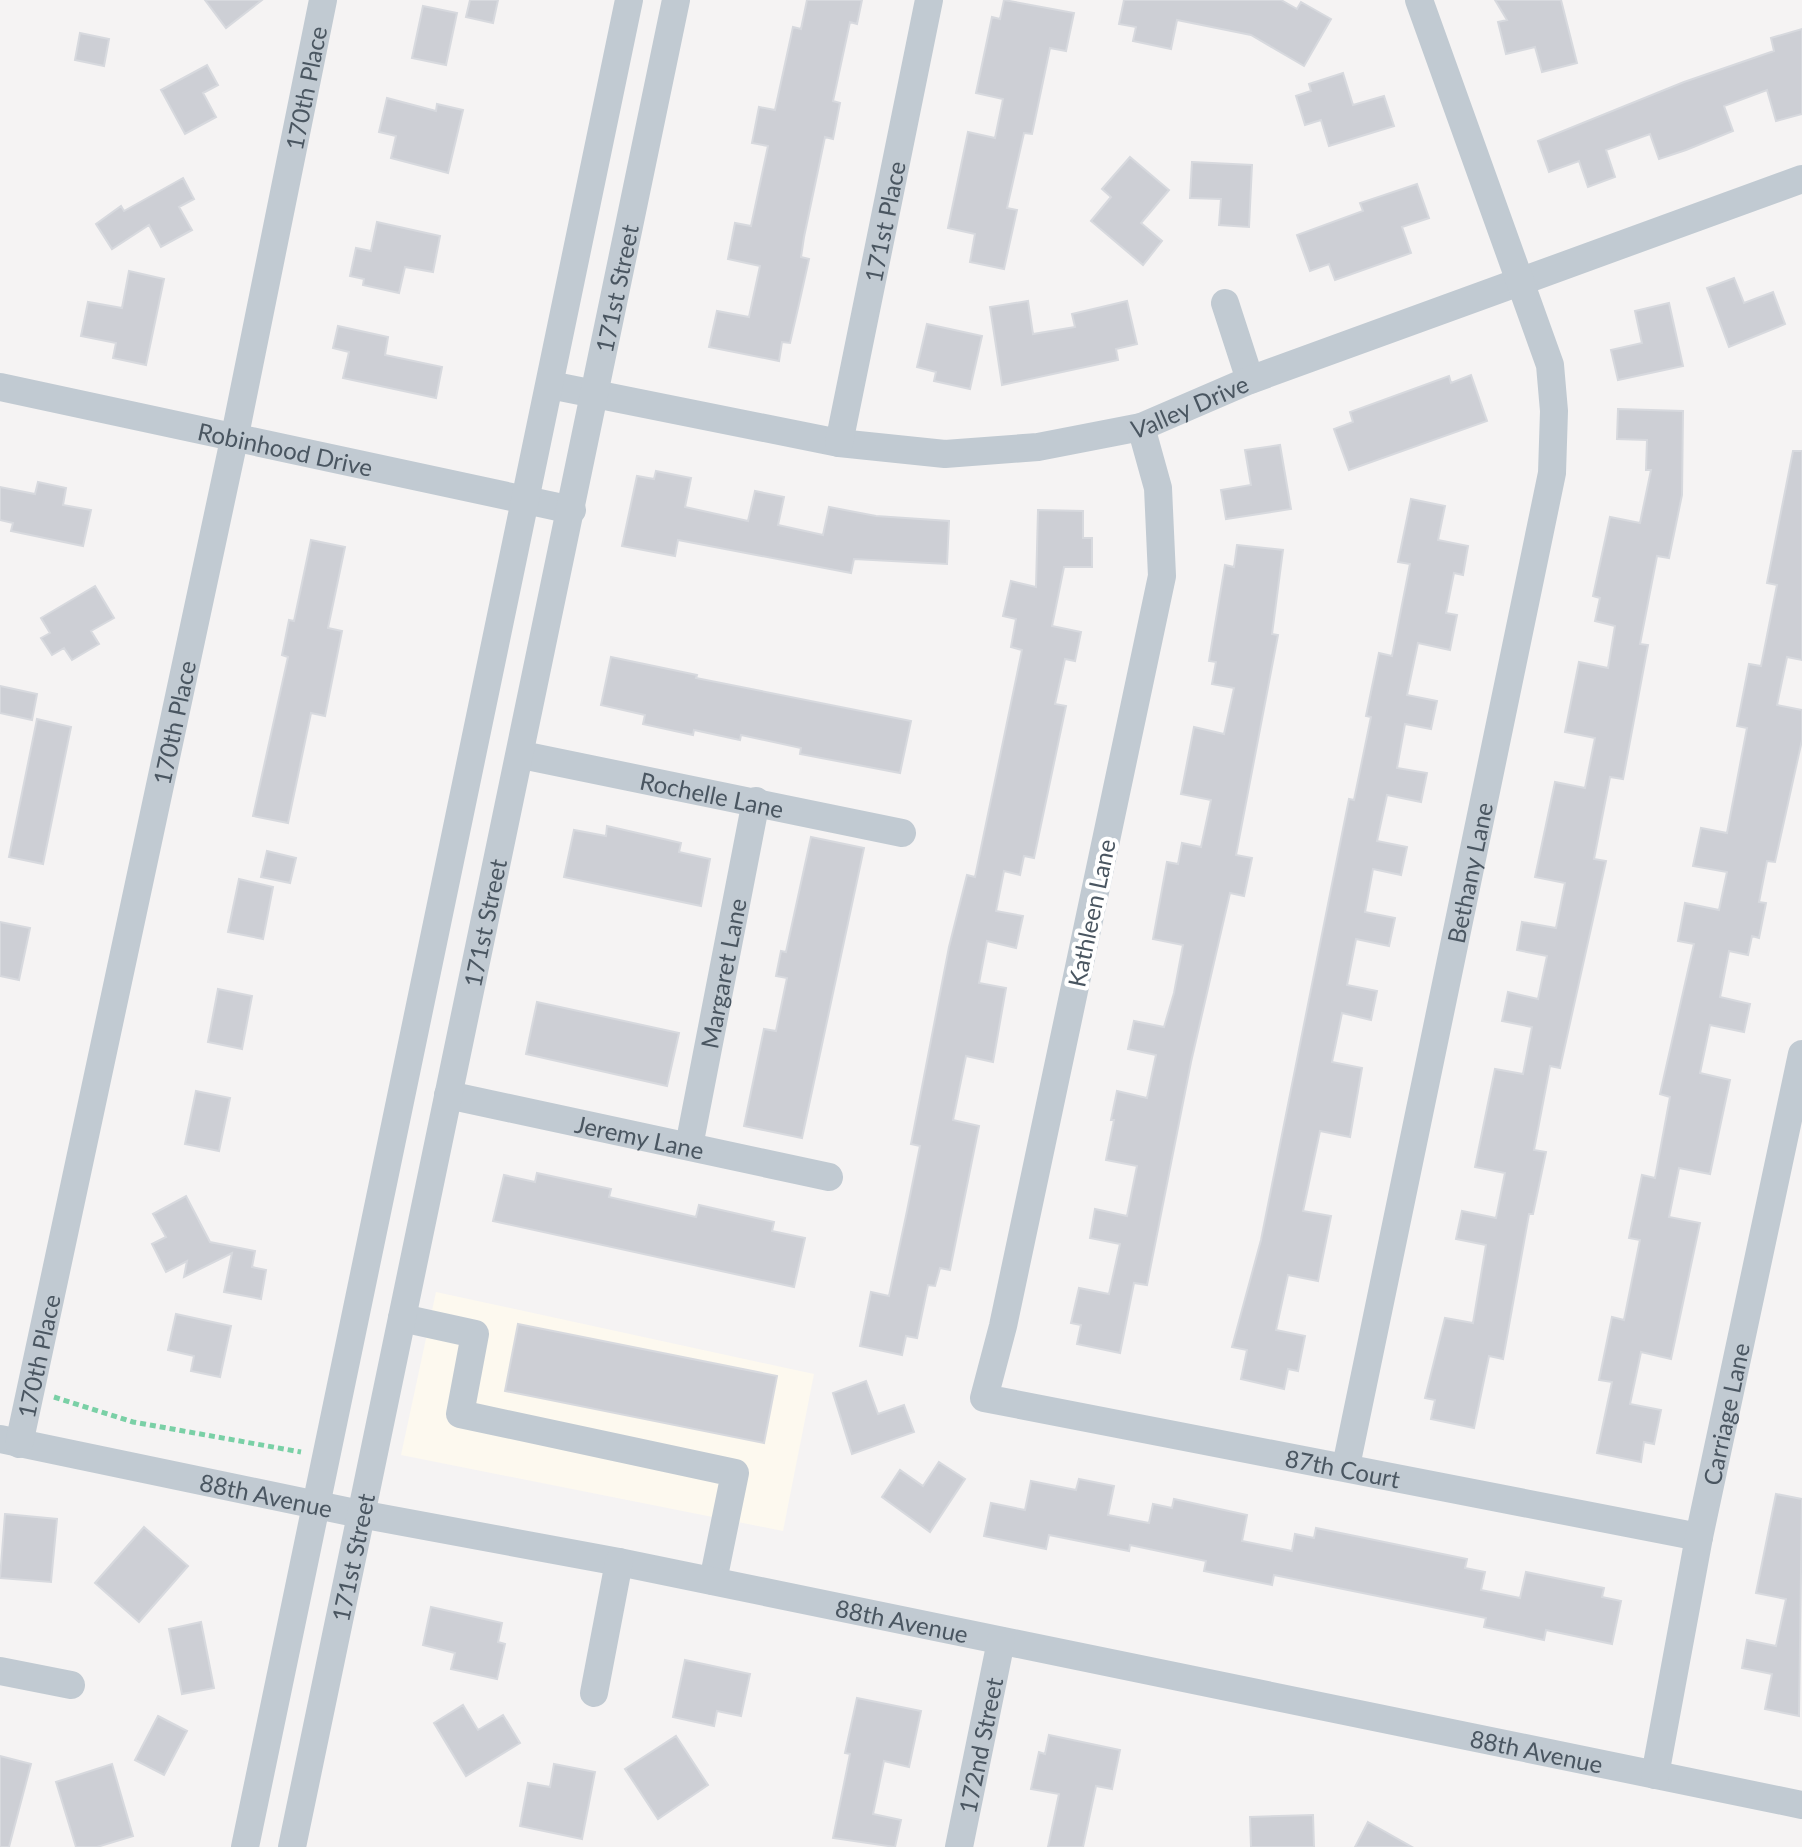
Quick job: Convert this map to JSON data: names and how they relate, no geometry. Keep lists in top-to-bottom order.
{
  "streets": {
    "street": [
      "170th Place",
      "171st Place",
      "171st Street",
      "Valley Drive",
      "Robinhood Drive",
      "Rochelle Lane",
      "Bethany Lane",
      "Kathleen Lane",
      "Margaret Lane",
      "Jeremy Lane",
      "Carriage Lane",
      "87th Court",
      "88th Avenue",
      "172nd Street"
    ]
  },
  "crossings": [
    ["170th Place", "Robinhood Drive"],
    ["170th Place", "88th Avenue"],
    ["171st Place", "Valley Drive"],
    ["171st Street", "Valley Drive"],
    ["171st Street", "Robinhood Drive"],
    ["171st Street", "Rochelle Lane"],
    ["171st Street", "Jeremy Lane"],
    ["171st Street", "88th Avenue"],
    ["Valley Drive", "Bethany Lane"],
    ["Valley Drive", "Kathleen Lane"],
    ["Rochelle Lane", "Margaret Lane"],
    ["Bethany Lane", "87th Court"],
    ["Kathleen Lane", "87th Court"],
    ["Margaret Lane", "Jeremy Lane"],
    ["Carriage Lane", "87th Court"],
    ["Carriage Lane", "88th Avenue"],
    ["88th Avenue", "172nd Street"]
  ]
}
